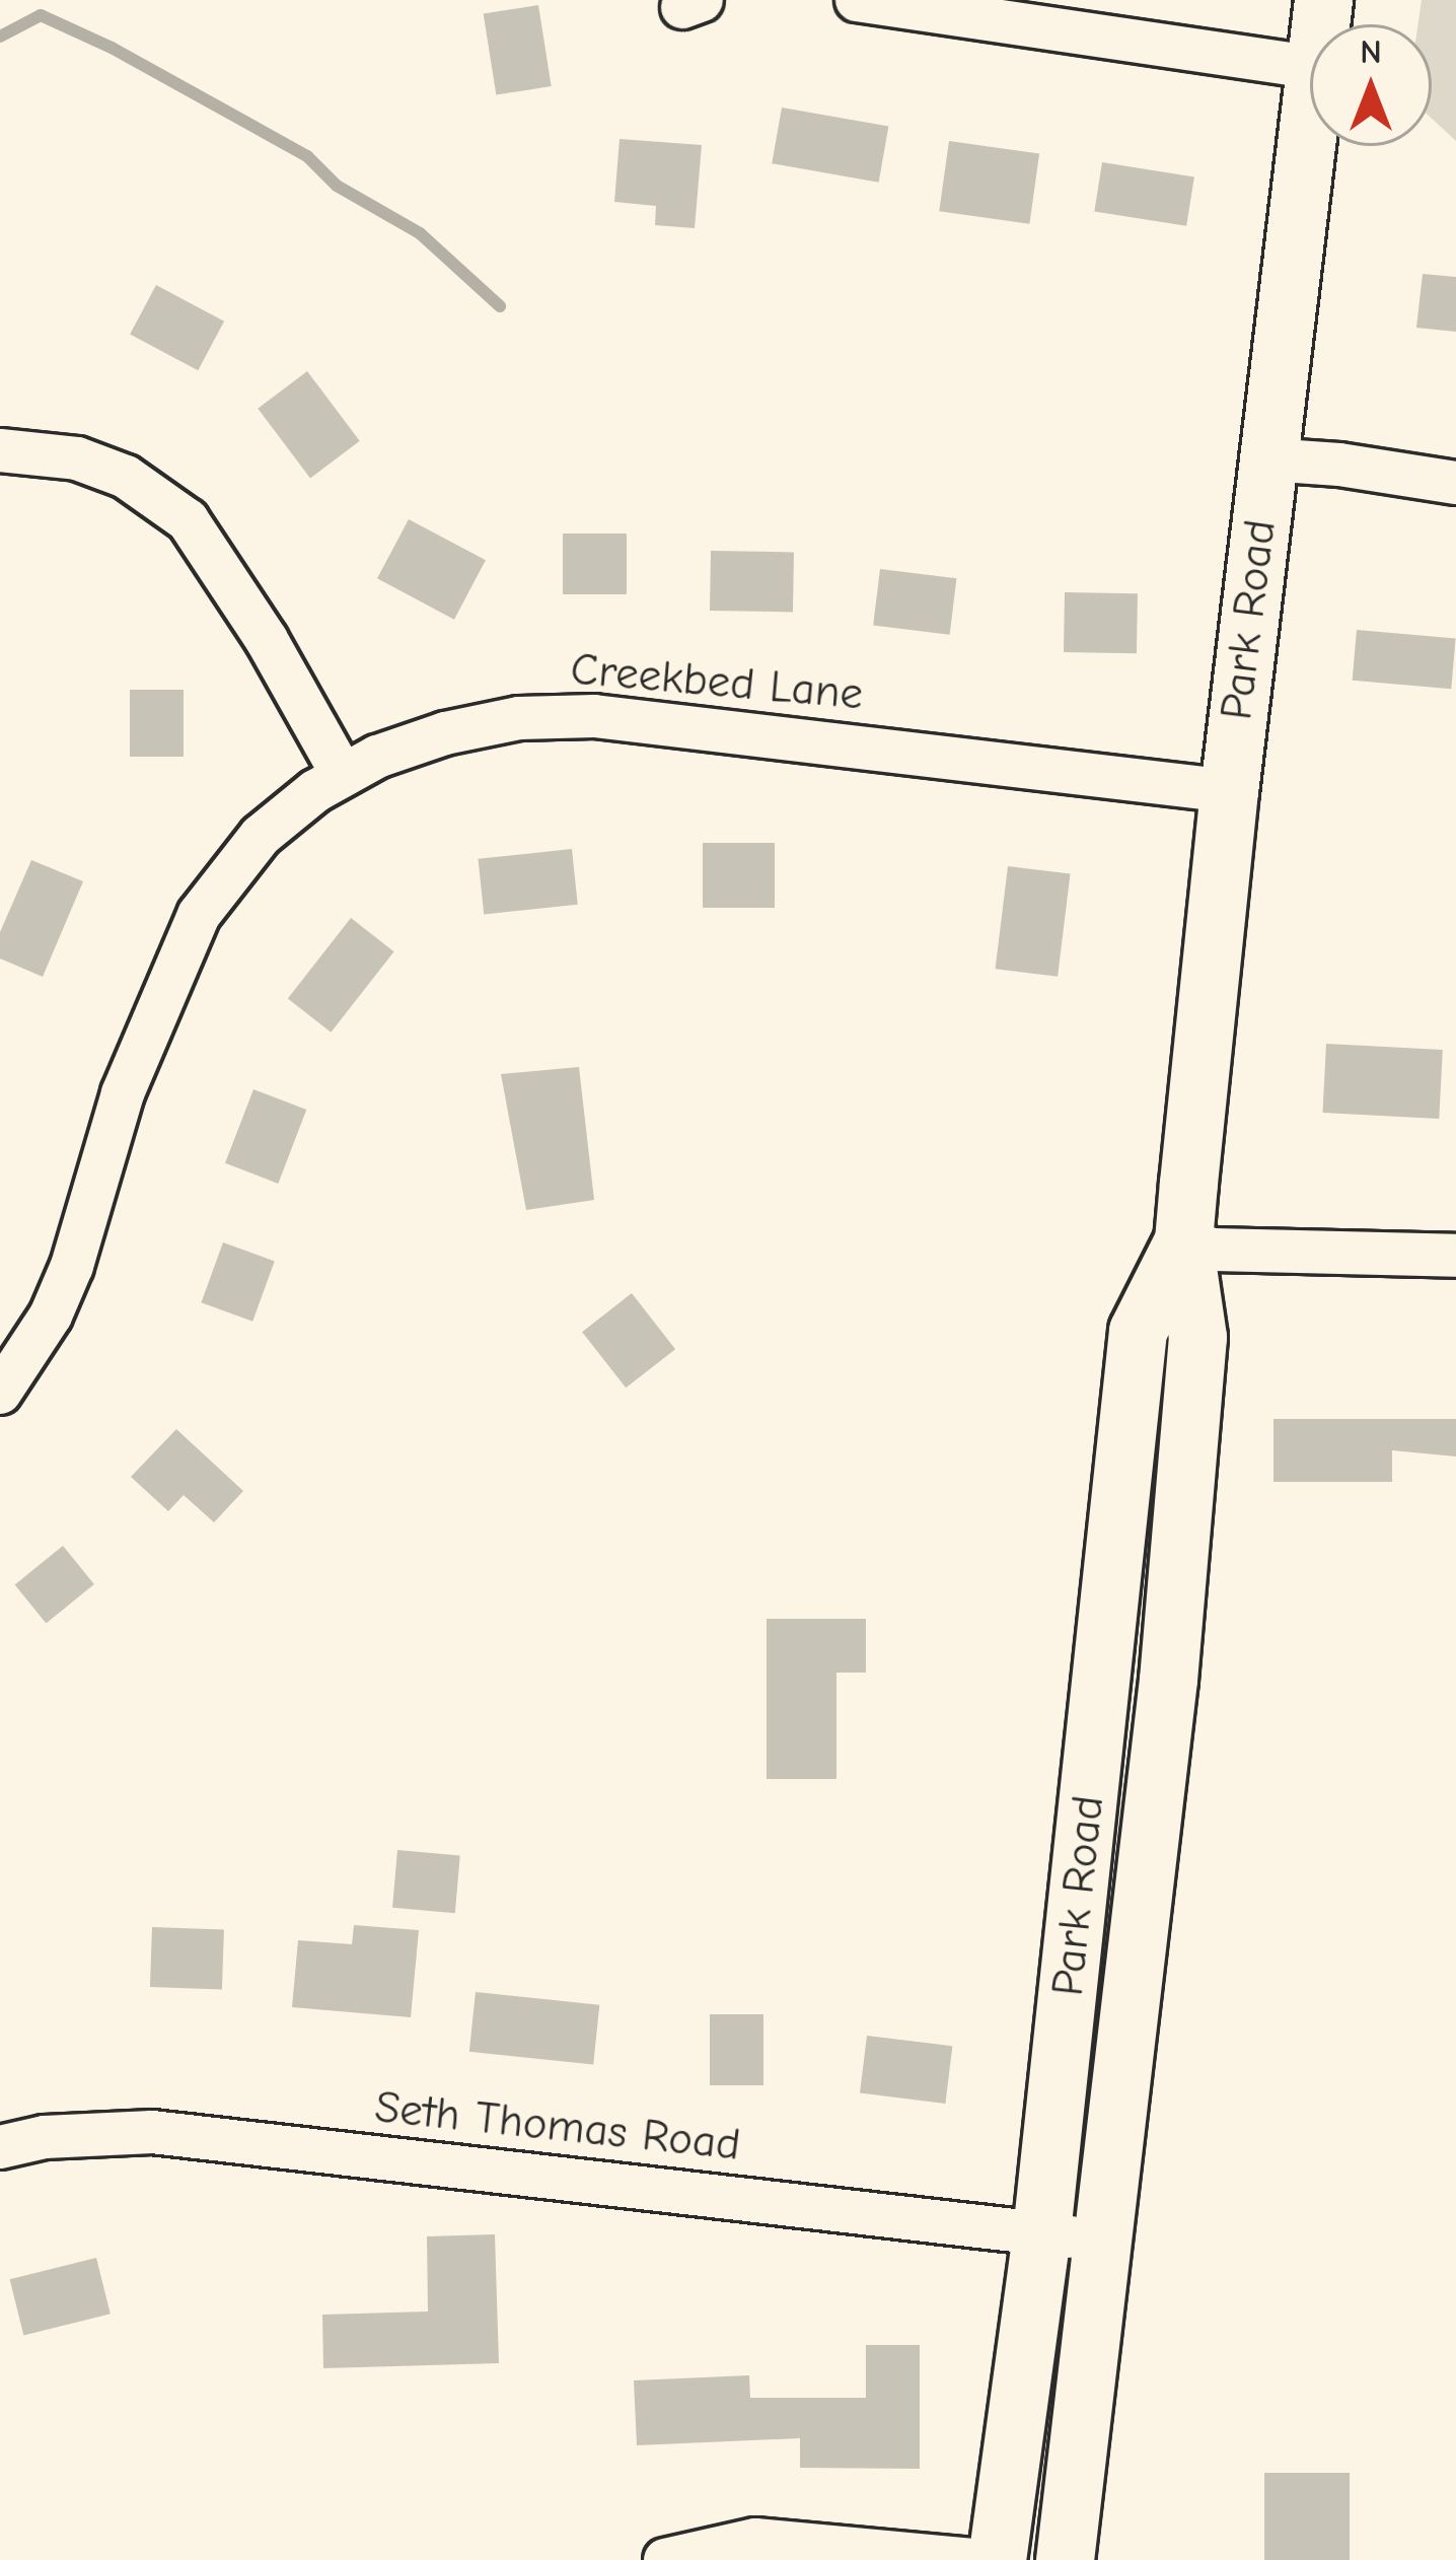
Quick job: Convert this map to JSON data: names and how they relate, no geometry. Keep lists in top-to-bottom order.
{
  "streets": {
    "main road": ["Park Road"],
    "street": ["Creekbed Lane", "Seth Thomas Road"]
  },
  "crossings": [
    ["Park Road", "Creekbed Lane"],
    ["Park Road", "Seth Thomas Road"]
  ],
  "north": "top"
}
